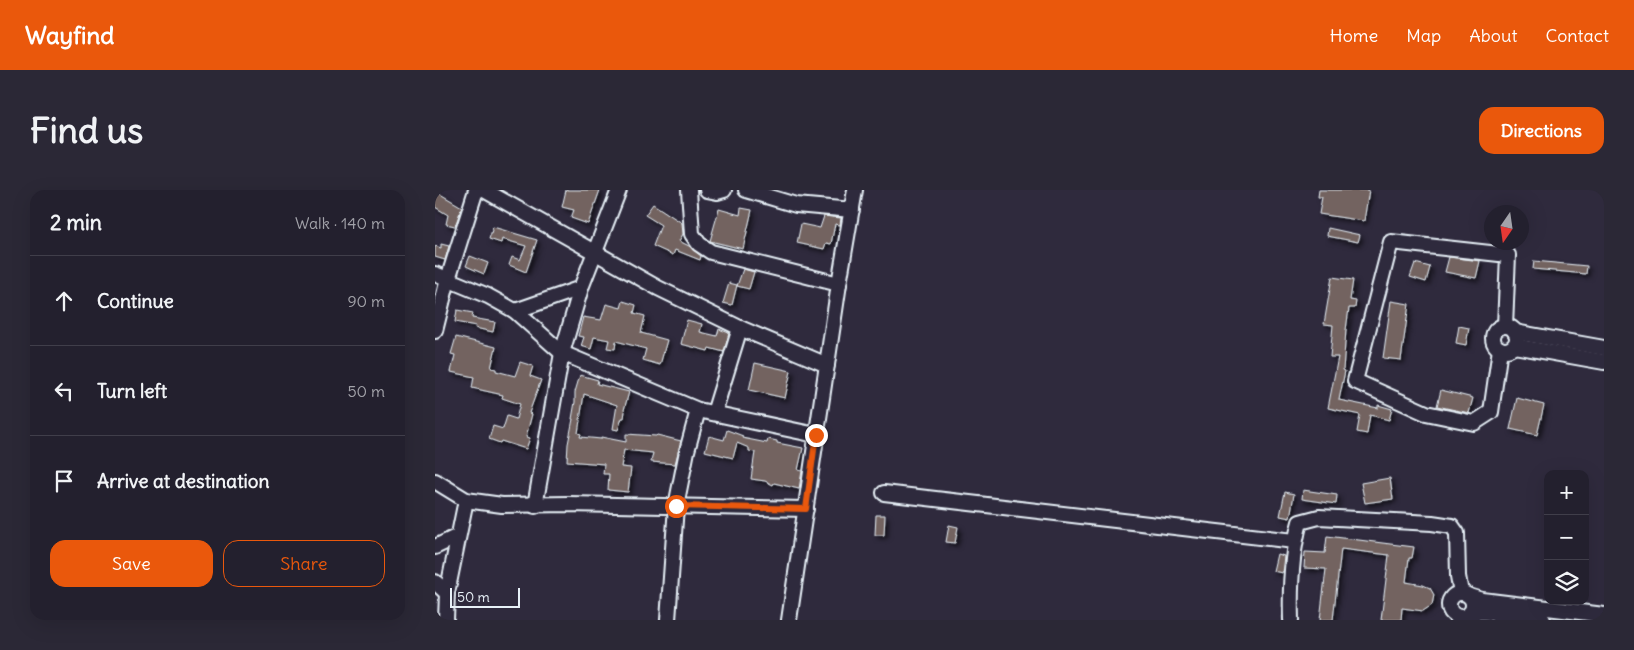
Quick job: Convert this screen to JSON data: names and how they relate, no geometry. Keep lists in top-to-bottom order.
{
  "scale_bar": "50 m",
  "north": "bottom",
  "page": {
    "header": "Wayfind",
    "nav": [
      "Home",
      "Map",
      "About",
      "Contact"
    ],
    "buttons": [
      "Directions",
      ["Save", "Share"]
    ],
    "title": "Find us",
    "heading": ["2 min", "Walk · 140 m"],
    "list": [
      ["Continue", "90 m"],
      ["Turn left", "50 m"],
      "Arrive at destination"
    ],
    "map_buttons": ["+", "−"],
    "scale": "50 m"
  }
}
